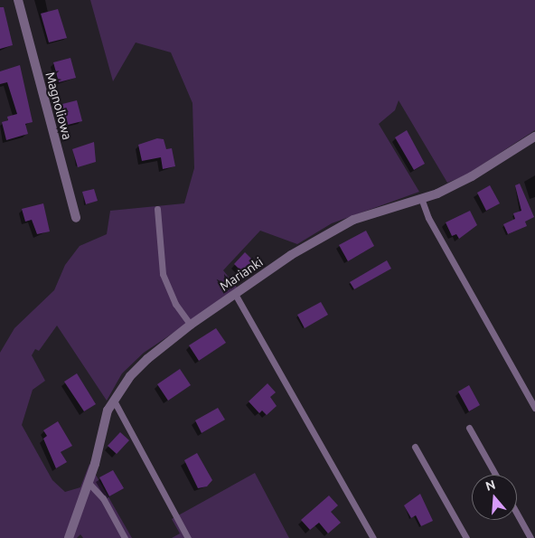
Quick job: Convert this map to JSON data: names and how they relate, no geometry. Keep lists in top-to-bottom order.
{
  "streets": {
    "street": ["Magnoliowa", "Marianki"]
  },
  "north": "top"
}
